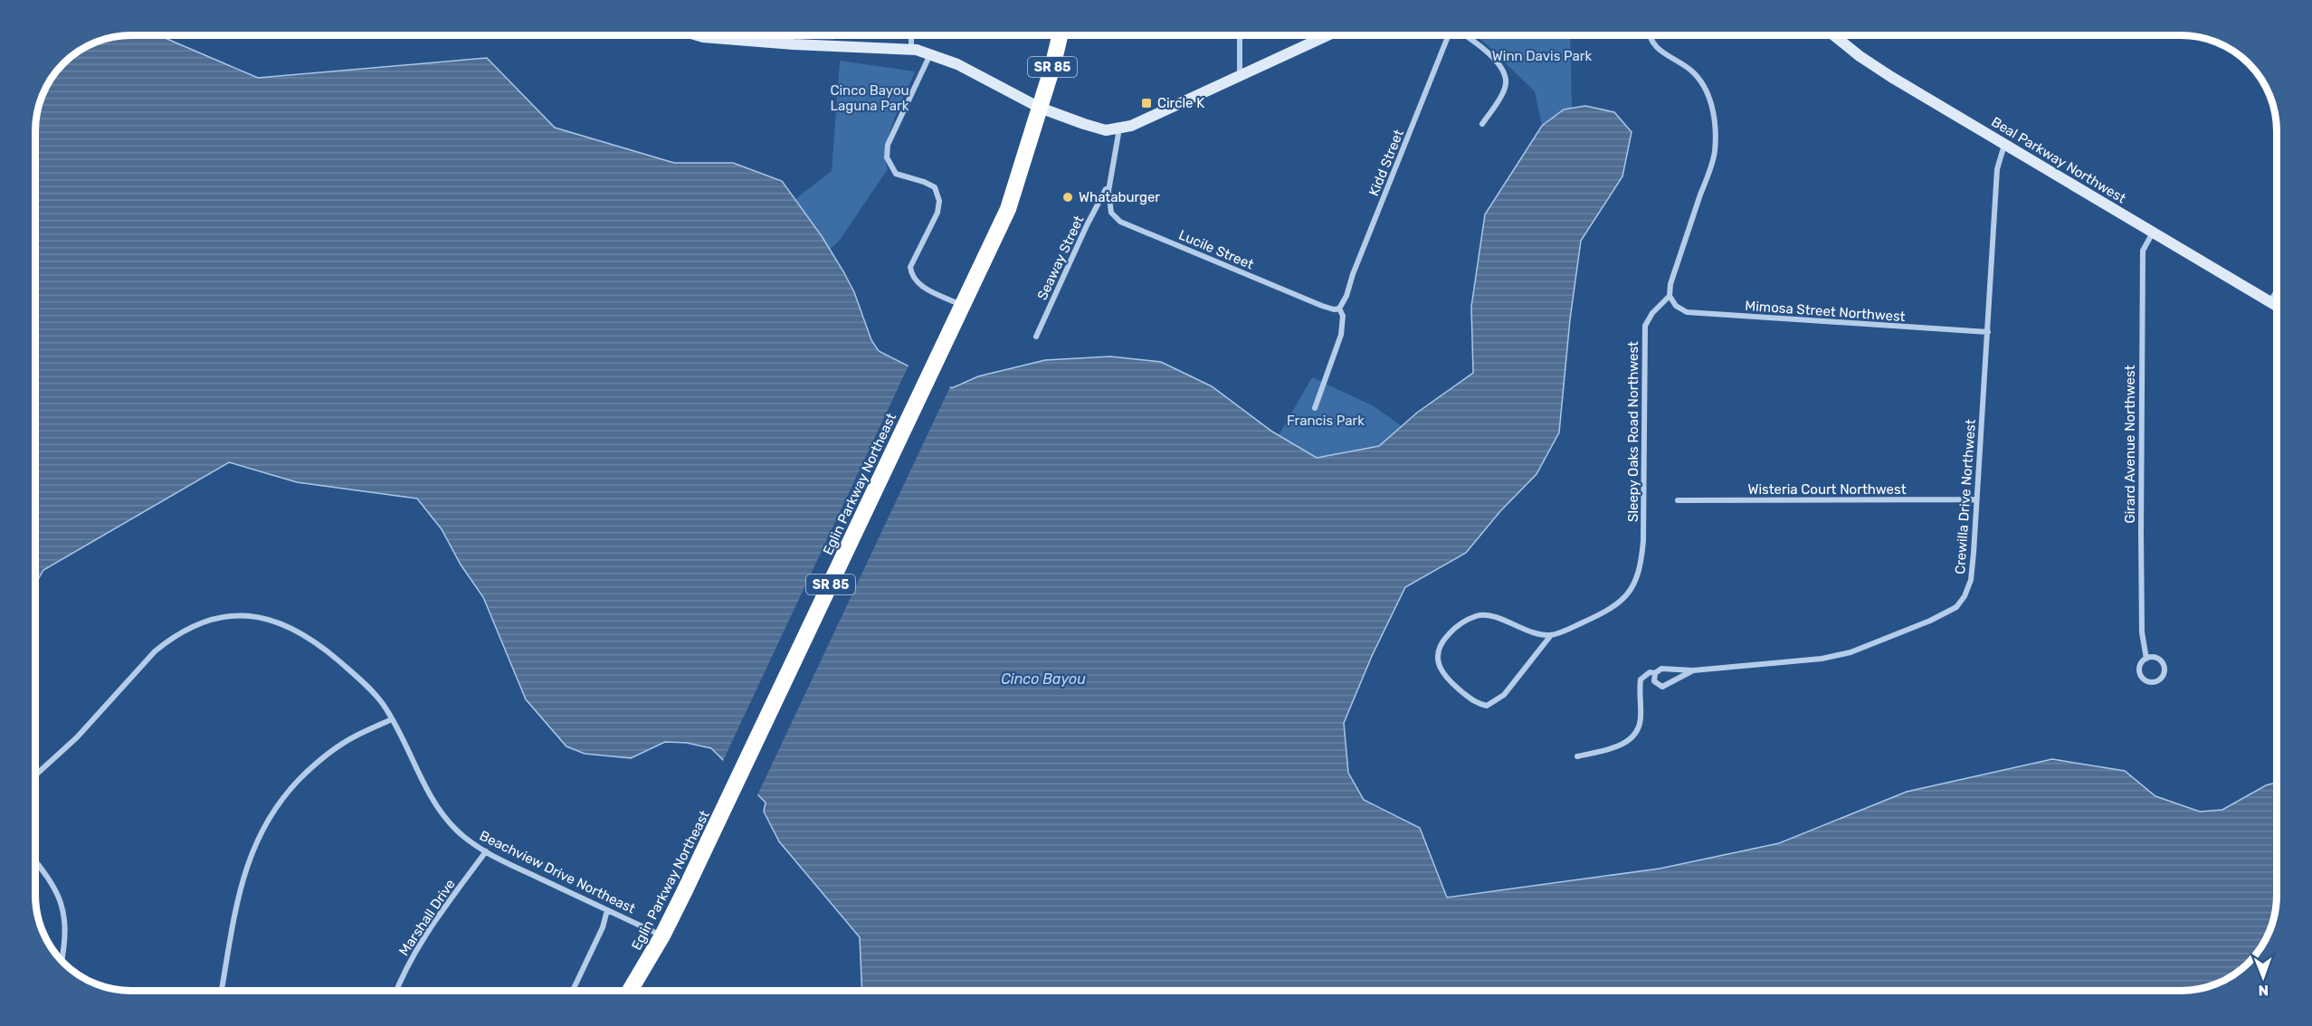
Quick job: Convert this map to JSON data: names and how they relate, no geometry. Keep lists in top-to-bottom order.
{
  "streets": {
    "highway": ["SR 85", "Eglin Parkway Northeast"],
    "main road": ["Beal Parkway Northwest"],
    "street": [
      "Kidd Street",
      "Lucile Street",
      "Seaway Street",
      "Mimosa Street Northwest",
      "Sleepy Oaks Road Northwest",
      "Girard Avenue Northwest",
      "Wisteria Court Northwest",
      "Crewilla Drive Northwest",
      "Beachview Drive Northeast",
      "Marshall Drive"
    ]
  },
  "crossings": [
    ["Beal Parkway Northwest", "Girard Avenue Northwest"],
    ["Beal Parkway Northwest", "Crewilla Drive Northwest"],
    ["Kidd Street", "Lucile Street"],
    ["Lucile Street", "Seaway Street"],
    ["Mimosa Street Northwest", "Sleepy Oaks Road Northwest"],
    ["Mimosa Street Northwest", "Crewilla Drive Northwest"],
    ["Eglin Parkway Northeast", "Beachview Drive Northeast"],
    ["Wisteria Court Northwest", "Crewilla Drive Northwest"],
    ["Beachview Drive Northeast", "Marshall Drive"]
  ],
  "water": ["Cinco Bayou"],
  "parks": ["Winn Davis Park", "Cinco Bayou Laguna Park", "Francis Park"],
  "places": {
    "transit": ["Circle K"],
    "other": ["Whataburger"]
  },
  "north": "bottom"
}
